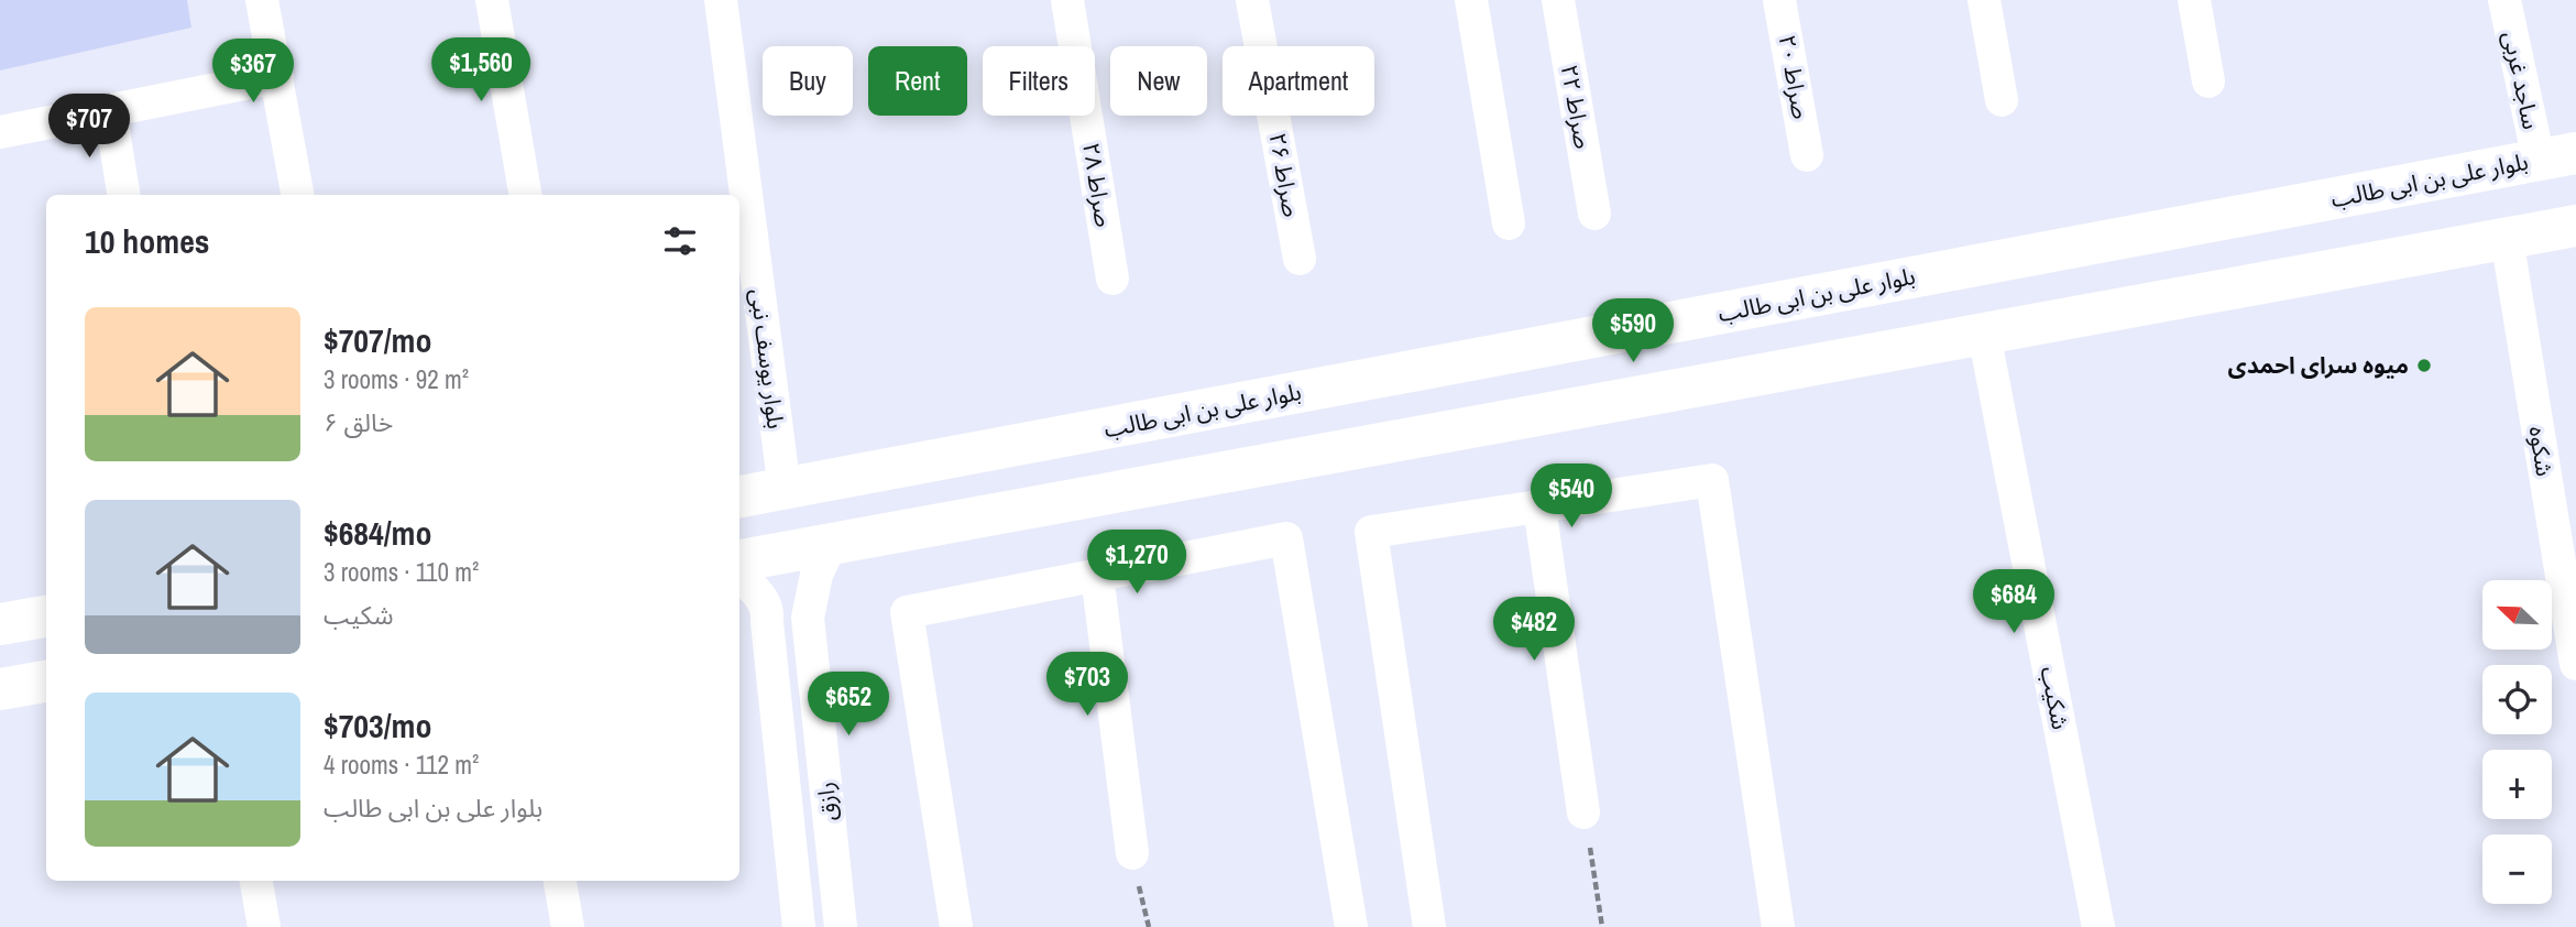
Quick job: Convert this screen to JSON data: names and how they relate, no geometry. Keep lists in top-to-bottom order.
{
  "streets": {
    "main road": ["بلوار علی بن ابی طالب"],
    "street": [
      "صراط ۲۰",
      "ساجد غربی",
      "صراط ۲۲",
      "صراط ۲۶",
      "صراط ۲۸",
      "بلوار یوسف نبی",
      "شکوه",
      "شکیب",
      "رازق"
    ]
  },
  "crossings": [
    ["ساجد غربی", "بلوار علی بن ابی طالب"],
    ["بلوار علی بن ابی طالب", "بلوار یوسف نبی"]
  ],
  "places": ["میوه سرای احمدی"],
  "north": "top left",
  "page": {
    "price": [
      "$1,560",
      "$367",
      "$707",
      "$590",
      "$540",
      "$1,270",
      "$684",
      "$482",
      "$703",
      "$652"
    ],
    "chip": [
      "Buy",
      "Rent",
      "Filters",
      "New",
      "Apartment"
    ],
    "heading": "10 homes",
    "list": [
      {
        "name": "$707/mo",
        "note": "3 rooms · 92 m² · خالق ۶"
      },
      {
        "name": "$684/mo",
        "note": "3 rooms · 110 m² · شکیب"
      },
      {
        "name": "$703/mo",
        "note": "4 rooms · 112 m² · بلوار علی بن ابی طالب"
      }
    ],
    "map_buttons": ["+", "−"]
  }
}
